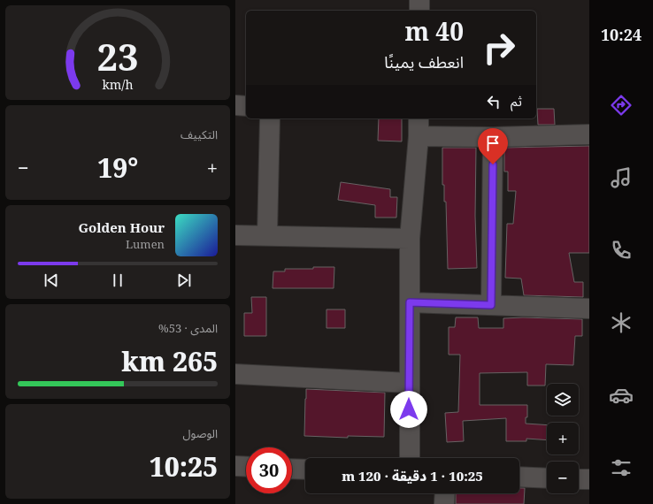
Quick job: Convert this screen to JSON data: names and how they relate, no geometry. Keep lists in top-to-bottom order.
{
  "page": {
    "tabs": "10:24",
    "turn": ["40 m", "انعطف يمينًا"],
    "then": "ثم",
    "tile": [
      "التكييف",
      ["المدى · 53%", "265 km"],
      ["الوصول", "10:25"]
    ],
    "heat": ["−", "19°", "+"],
    "song": ["Golden Hour", "Lumen"],
    "map_buttons": ["+", "−"],
    "limit": "30",
    "trip": "10:25 · 1 دقيقة · 120 m",
    "gauge": ["23", "km/h"]
  }
}
